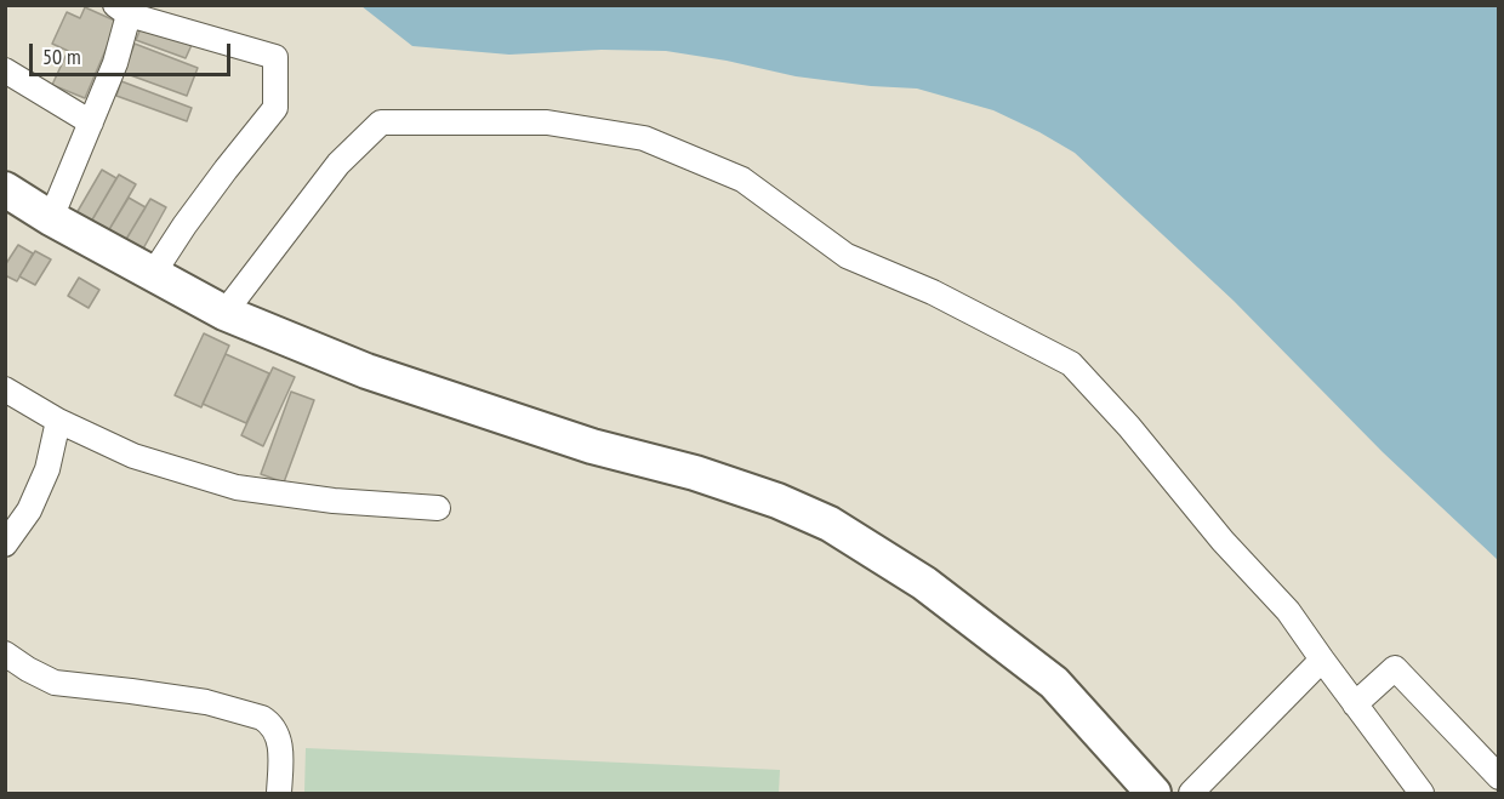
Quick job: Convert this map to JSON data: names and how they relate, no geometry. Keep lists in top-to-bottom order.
{
  "scale_bar": "50 m"
}
